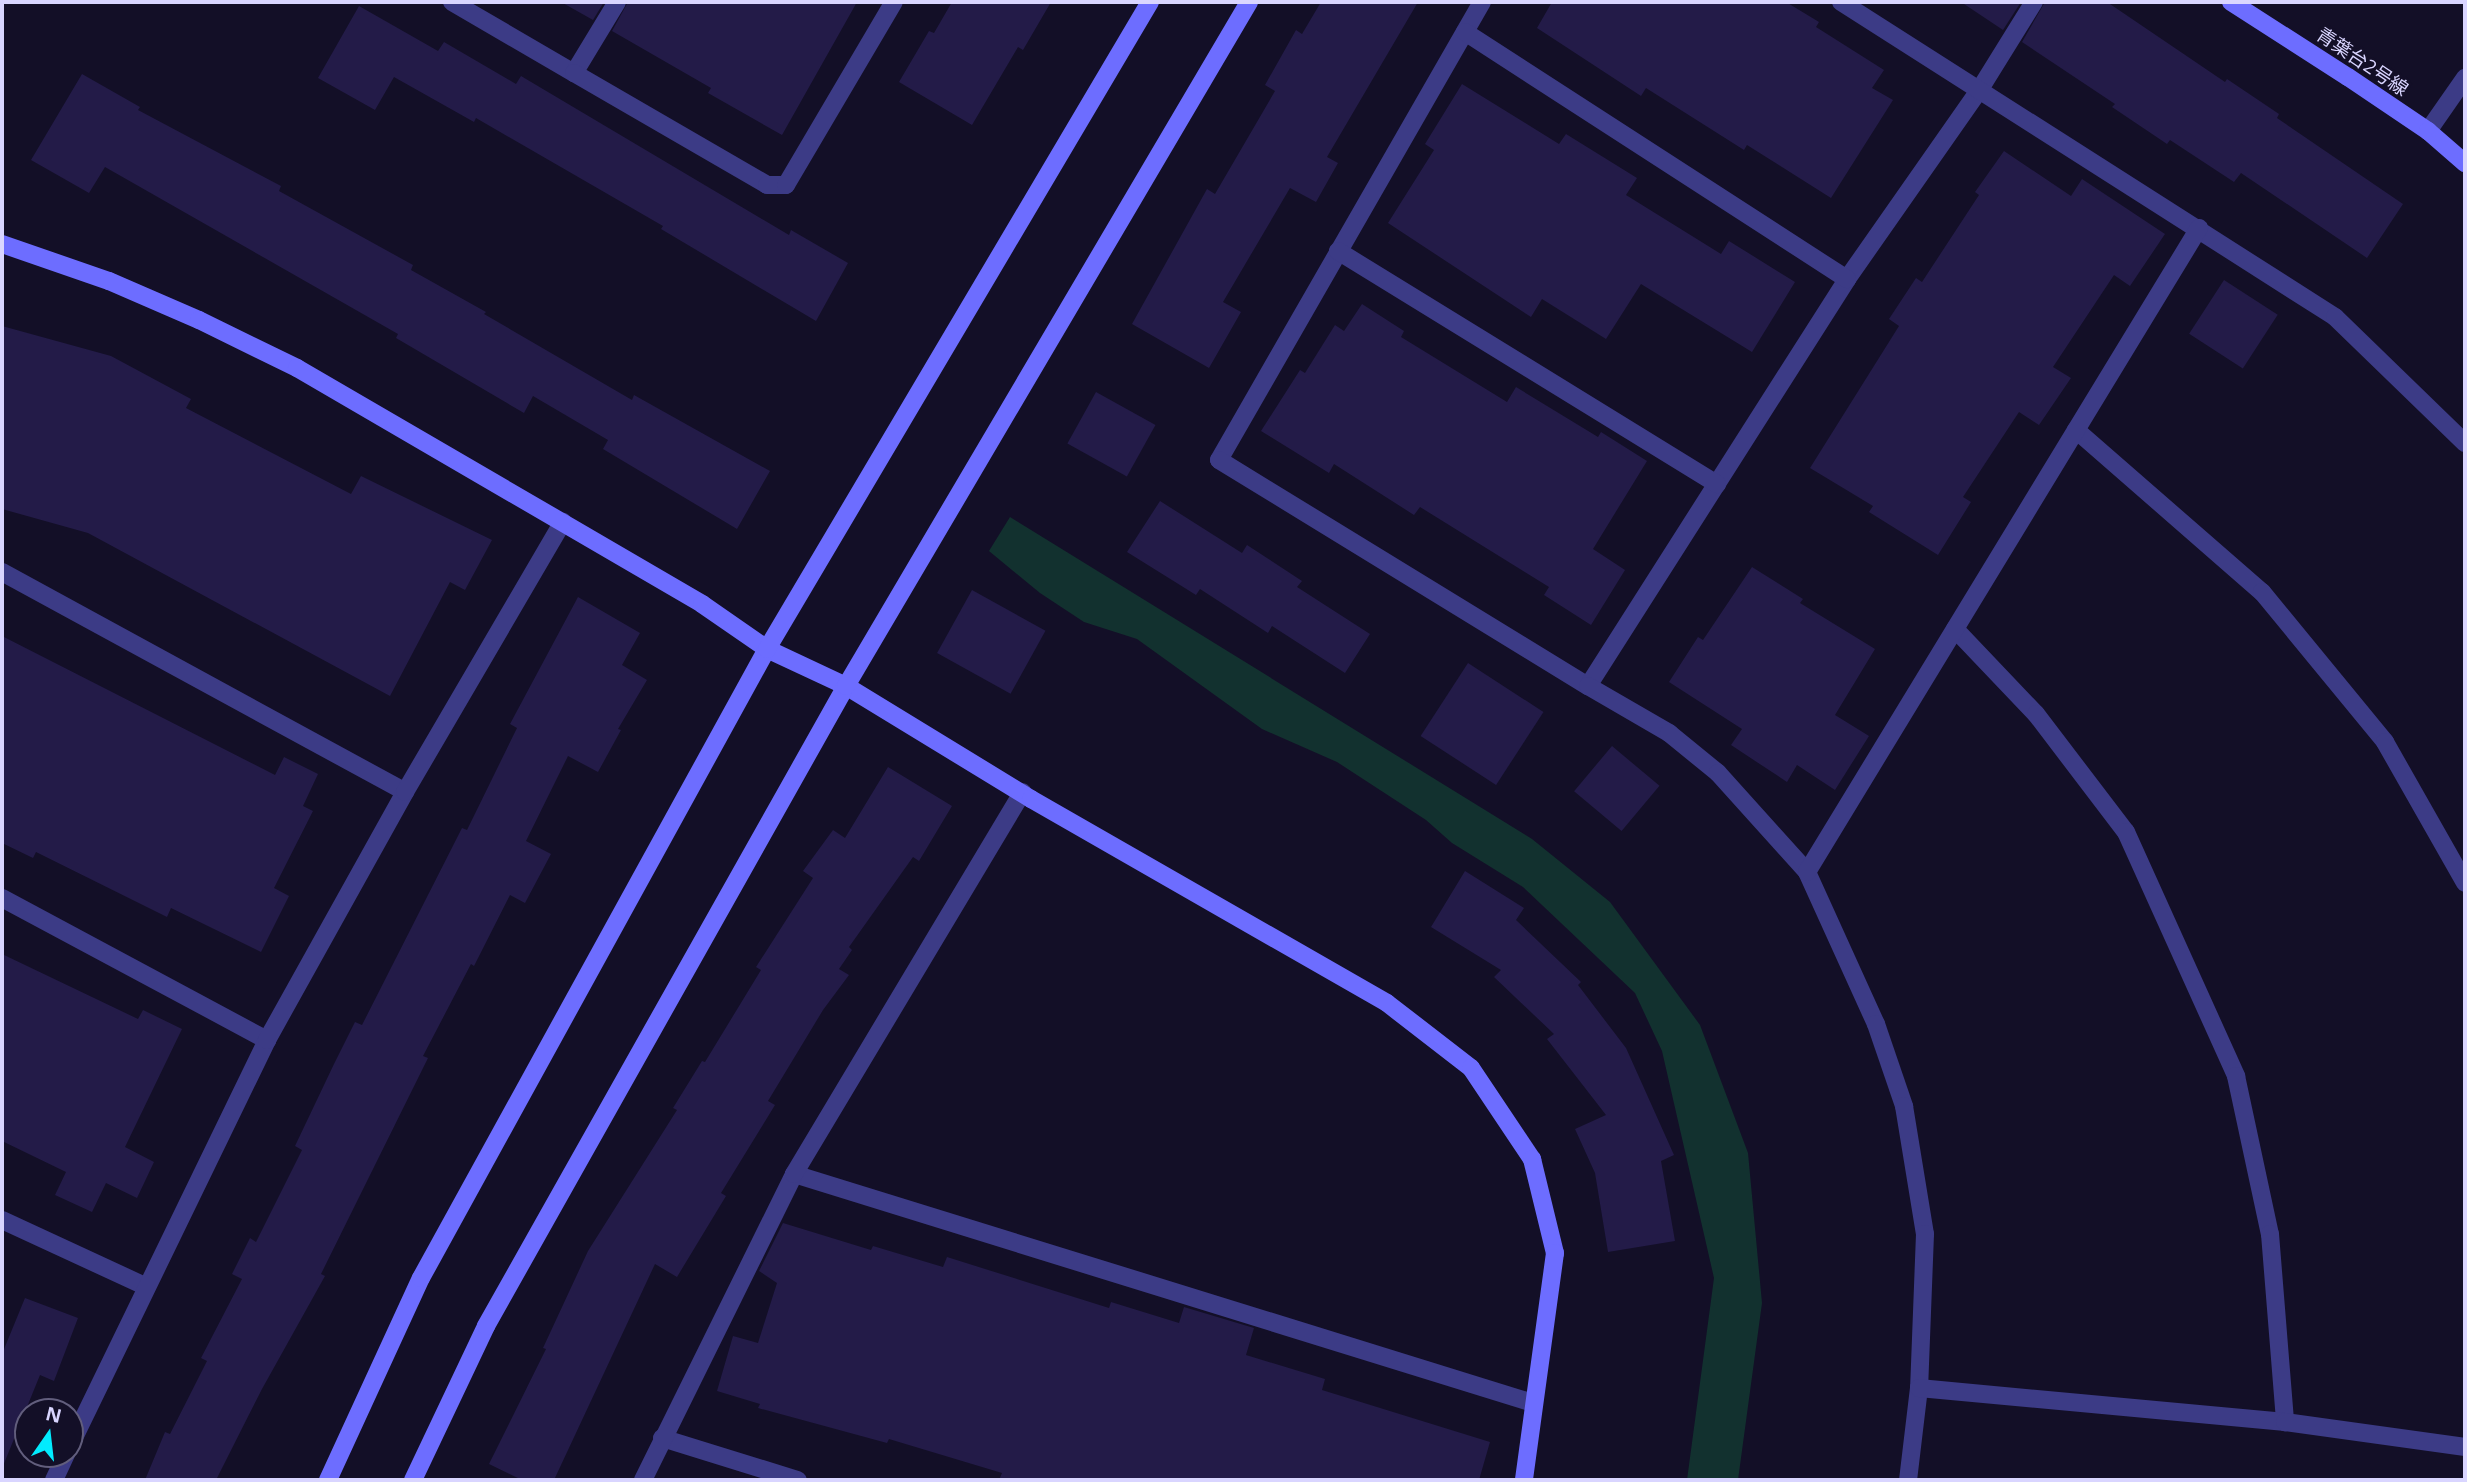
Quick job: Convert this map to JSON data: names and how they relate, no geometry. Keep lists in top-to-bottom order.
{
  "streets": {
    "street": ["青葉台2号線"]
  },
  "north": "top"
}
